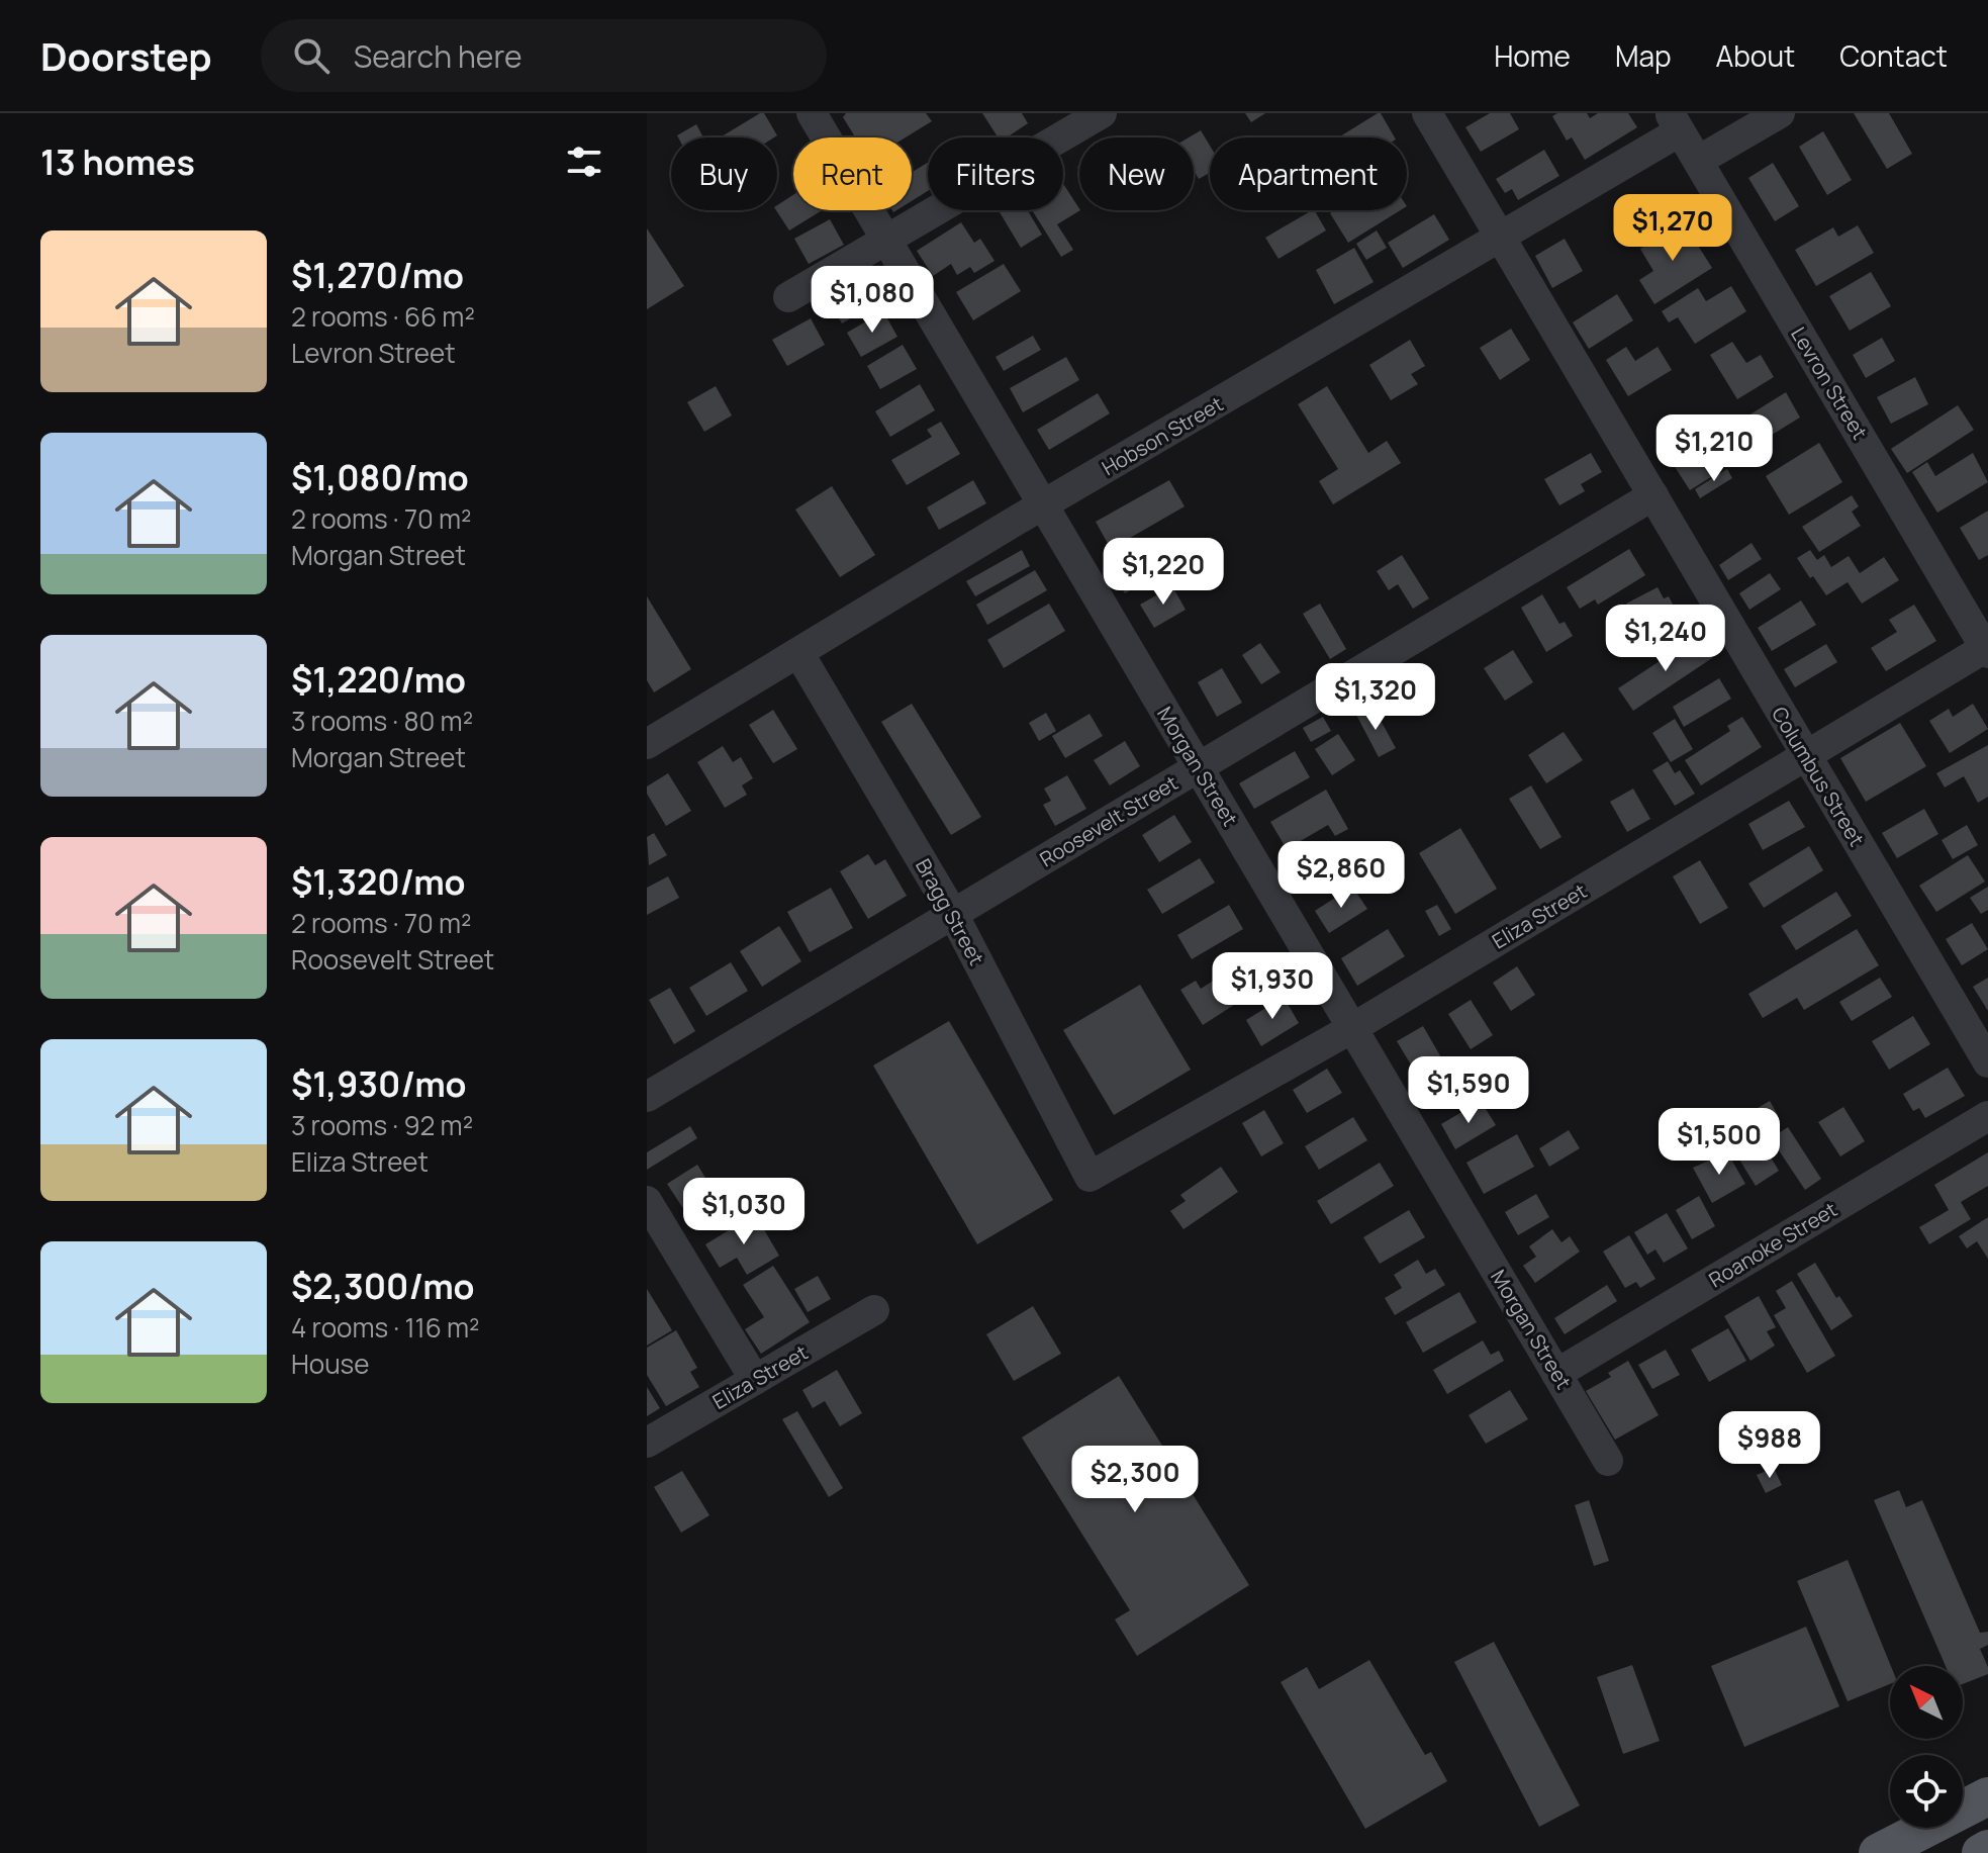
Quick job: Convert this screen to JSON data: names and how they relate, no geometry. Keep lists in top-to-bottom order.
{
  "streets": {
    "street": [
      "Levron Street",
      "Hobson Street",
      "Morgan Street",
      "Columbus Street",
      "Roosevelt Street",
      "Bragg Street",
      "Eliza Street",
      "Roanoke Street"
    ]
  },
  "crossings": [
    ["Levron Street", "Hobson Street"],
    ["Levron Street", "Eliza Street"],
    ["Hobson Street", "Morgan Street"],
    ["Hobson Street", "Columbus Street"],
    ["Hobson Street", "Bragg Street"],
    ["Morgan Street", "Roosevelt Street"],
    ["Morgan Street", "Eliza Street"],
    ["Morgan Street", "Roanoke Street"],
    ["Columbus Street", "Roosevelt Street"],
    ["Columbus Street", "Eliza Street"],
    ["Roosevelt Street", "Bragg Street"],
    ["Bragg Street", "Eliza Street"]
  ],
  "north": "top left",
  "page": {
    "header": "Doorstep",
    "search": "Search here",
    "nav": [
      "Home",
      "Map",
      "About",
      "Contact"
    ],
    "heading": "13 homes",
    "chip": [
      "Buy",
      "Rent",
      "Filters",
      "New",
      "Apartment"
    ],
    "price": [
      "$1,270",
      "$1,080",
      "$1,210",
      "$1,220",
      "$1,240",
      "$1,320",
      "$2,860",
      "$1,930",
      "$1,590",
      "$1,500",
      "$1,030",
      "$988",
      "$2,300"
    ],
    "list": [
      {
        "name": "$1,270/mo",
        "note": "2 rooms · 66 m² · Levron Street"
      },
      {
        "name": "$1,080/mo",
        "note": "2 rooms · 70 m² · Morgan Street"
      },
      {
        "name": "$1,220/mo",
        "note": "3 rooms · 80 m² · Morgan Street"
      },
      {
        "name": "$1,320/mo",
        "note": "2 rooms · 70 m² · Roosevelt Street"
      },
      {
        "name": "$1,930/mo",
        "note": "3 rooms · 92 m² · Eliza Street"
      },
      {
        "name": "$2,300/mo",
        "note": "4 rooms · 116 m² · House"
      }
    ]
  }
}
